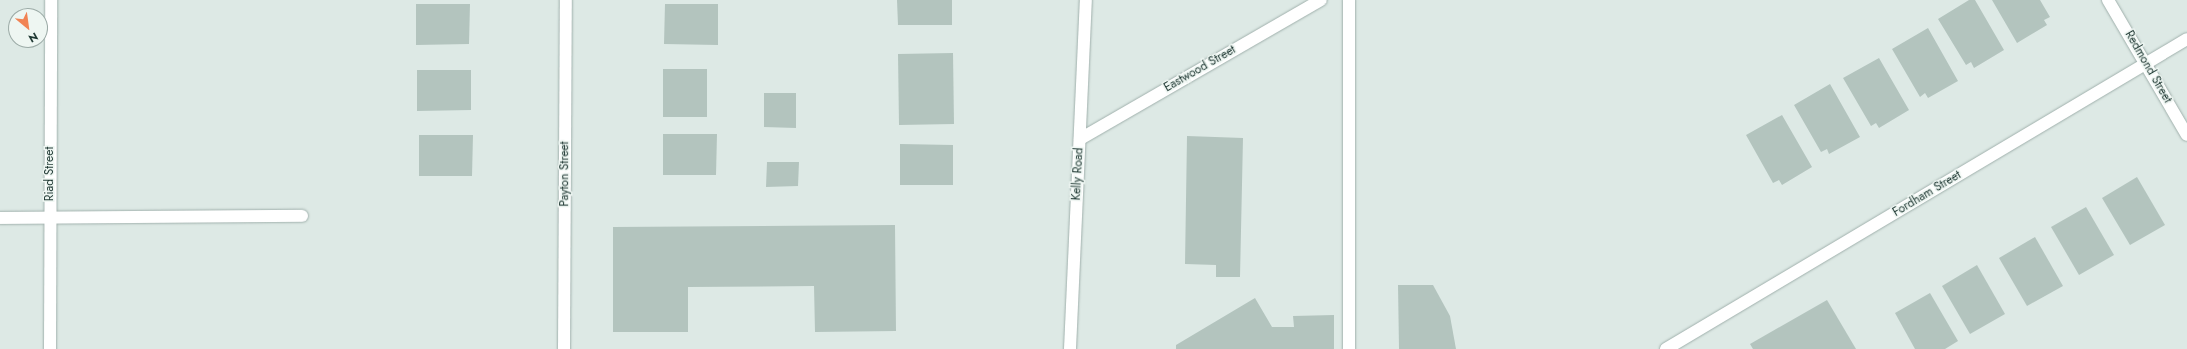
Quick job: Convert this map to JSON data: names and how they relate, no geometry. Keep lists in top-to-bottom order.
{
  "streets": {
    "street": [
      "Redmond Street",
      "Eastwood Street",
      "Riad Street",
      "Payton Street",
      "Kelly Road",
      "Fordham Street"
    ]
  },
  "crossings": [
    ["Redmond Street", "Fordham Street"],
    ["Eastwood Street", "Kelly Road"]
  ],
  "north": "bottom right"
}
